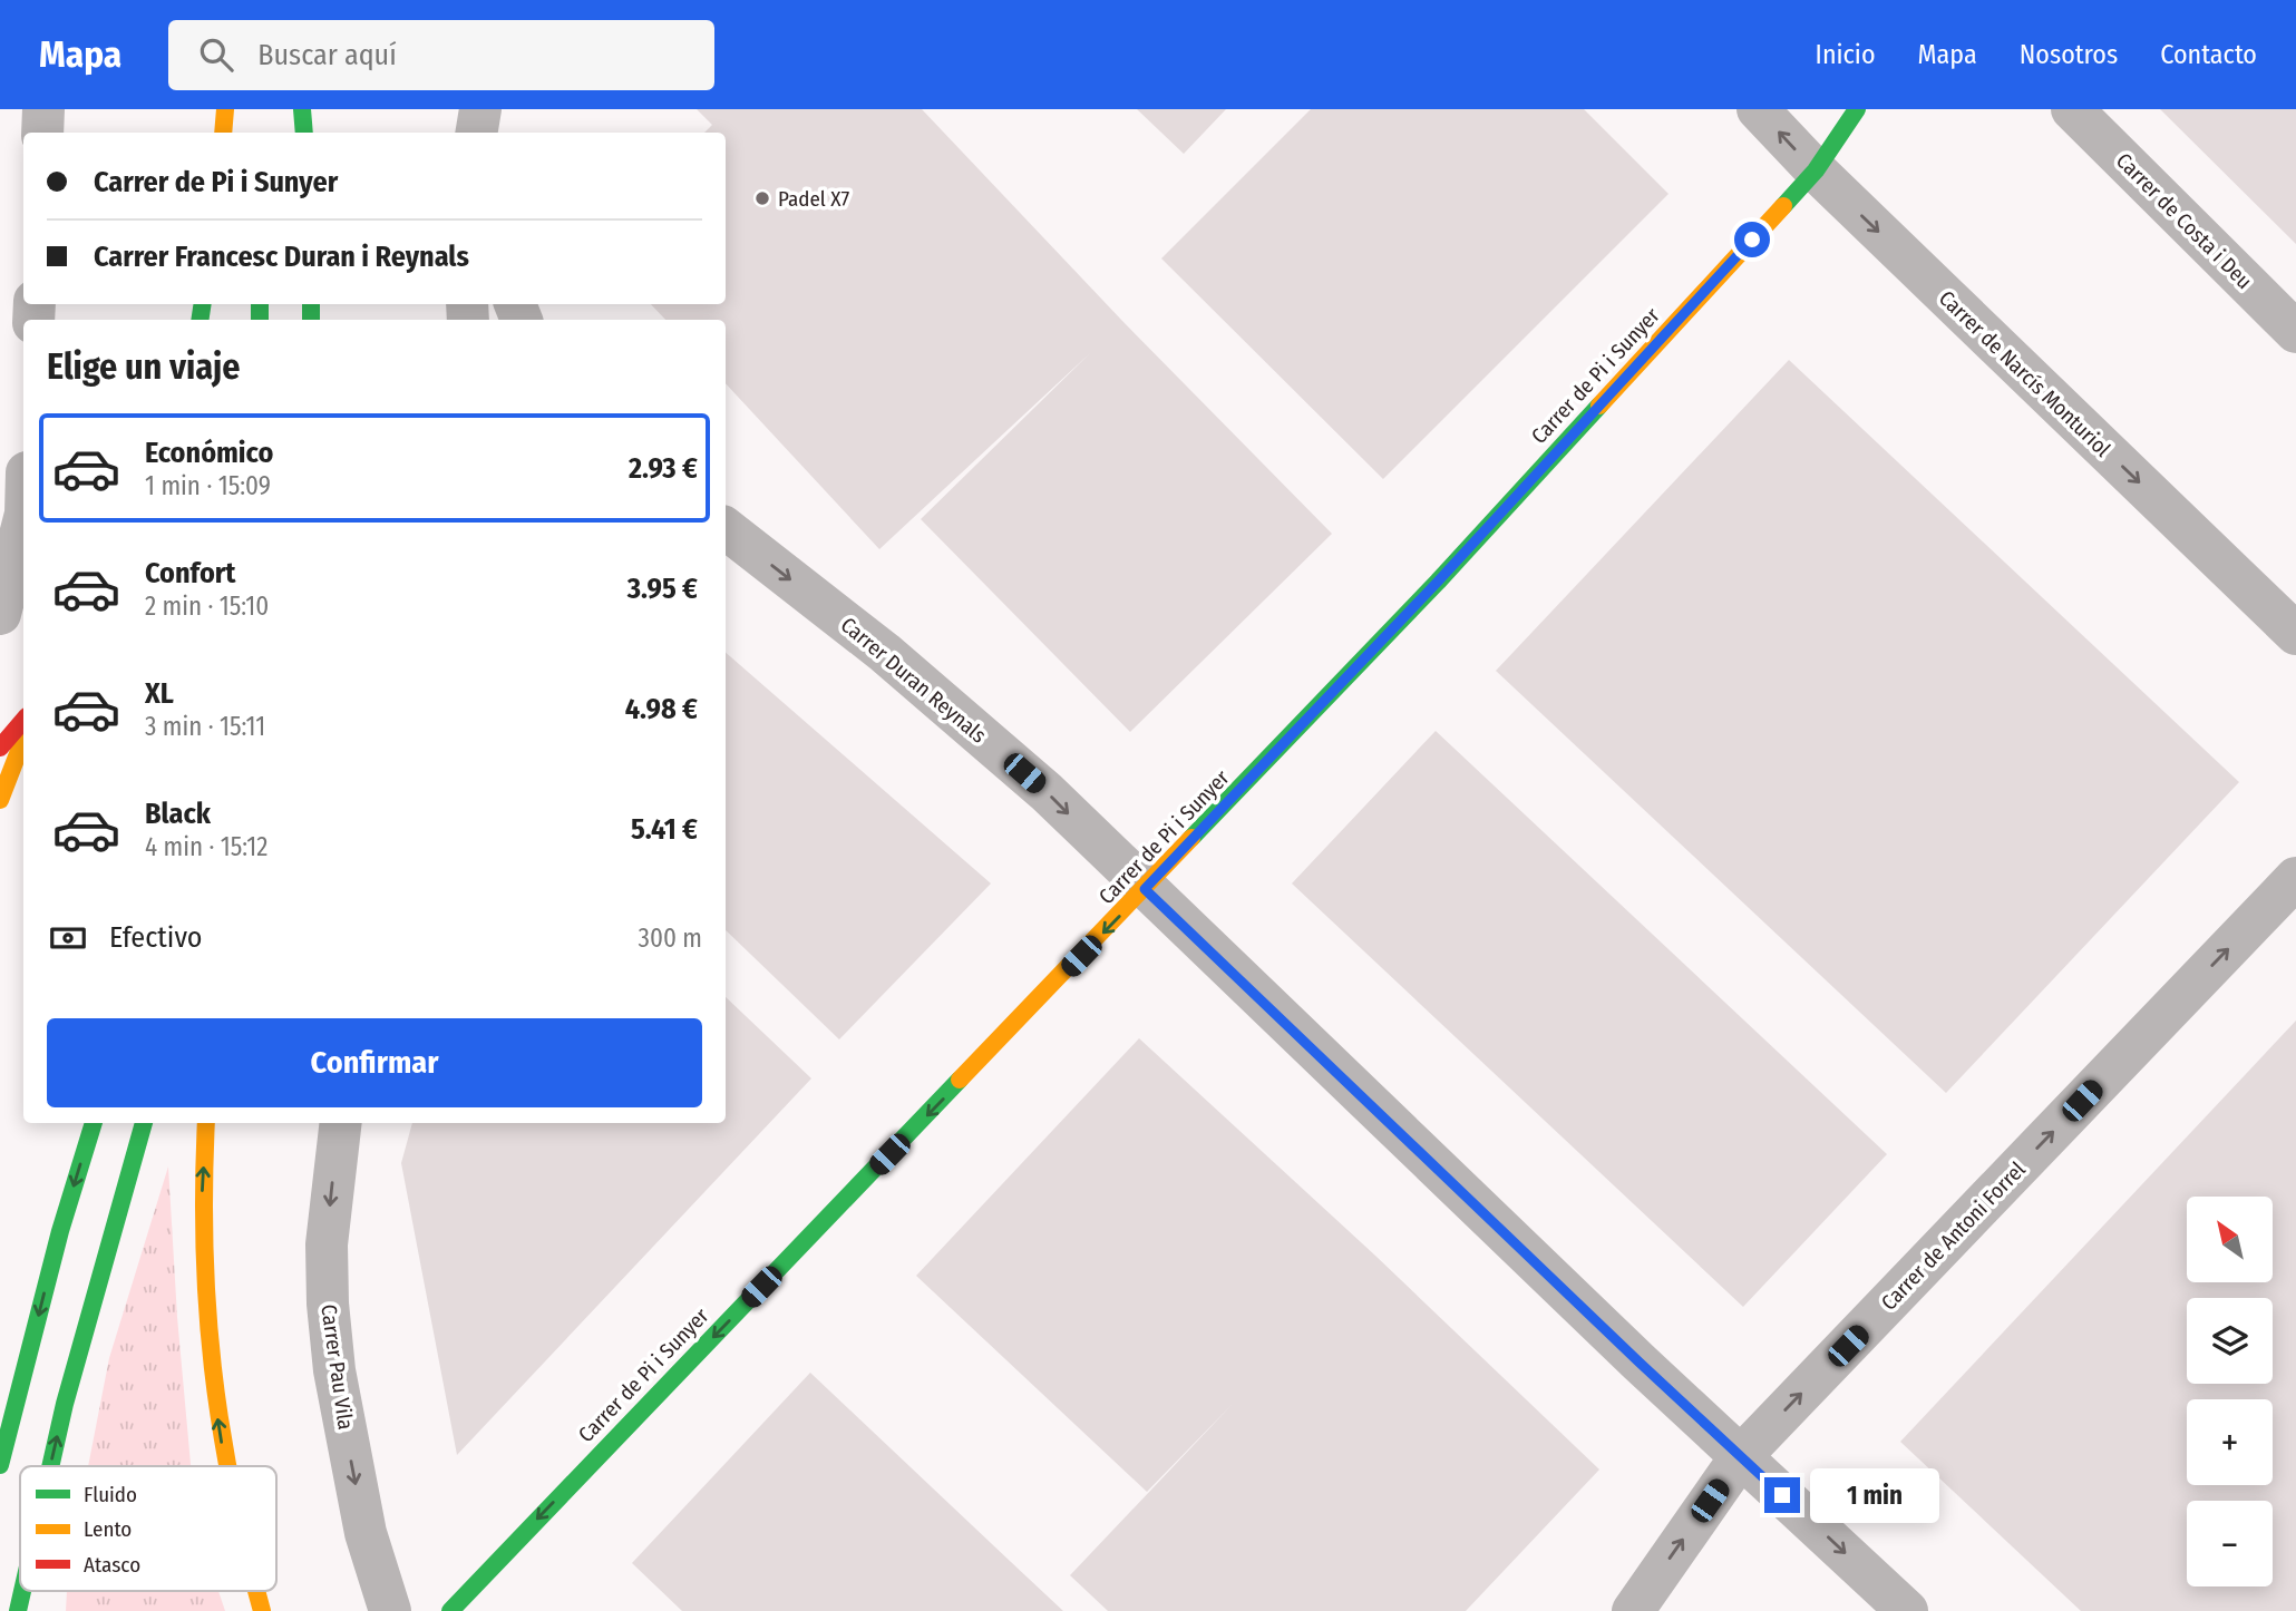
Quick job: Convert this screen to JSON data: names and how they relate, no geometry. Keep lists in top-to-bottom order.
{
  "streets": {
    "main road": ["Carrer de Pi i Sunyer"],
    "street": [
      "Carrer de Costa i Deu",
      "Carrer de Narcís Monturiol",
      "Carrer Duran Reynals",
      "Carrer de Antoni Forrel",
      "Carrer Pau Vila"
    ]
  },
  "crossings": [
    ["Carrer de Narcís Monturiol", "Carrer de Pi i Sunyer"],
    ["Carrer de Pi i Sunyer", "Carrer Duran Reynals"],
    ["Carrer Duran Reynals", "Carrer de Antoni Forrel"]
  ],
  "one_way": [
    "Carrer de Pi i Sunyer",
    "Carrer Duran Reynals",
    "Carrer de Antoni Forrel",
    "Carrer Pau Vila"
  ],
  "places": ["Padel X7"],
  "legend": ["Fluido", "Lento", "Atasco"],
  "north": "top left",
  "page": {
    "header": "Mapa",
    "search": "Buscar aquí",
    "nav": [
      "Inicio",
      "Mapa",
      "Nosotros",
      "Contacto"
    ],
    "banner": ["Carrer de Pi i Sunyer", "Carrer Francesc Duran i Reynals"],
    "heading": "Elige un viaje",
    "list": [
      {
        "name": "Económico",
        "note": "1 min · 15:09",
        "value": "2.93 €"
      },
      {
        "name": "Confort",
        "note": "2 min · 15:10",
        "value": "3.95 €"
      },
      {
        "name": "XL",
        "note": "3 min · 15:11",
        "value": "4.98 €"
      },
      {
        "name": "Black",
        "note": "4 min · 15:12",
        "value": "5.41 €"
      }
    ],
    "pay": ["Efectivo", "300 m"],
    "buttons": "Confirmar",
    "map_buttons": ["+", "−"],
    "bubble": "1 min"
  }
}
